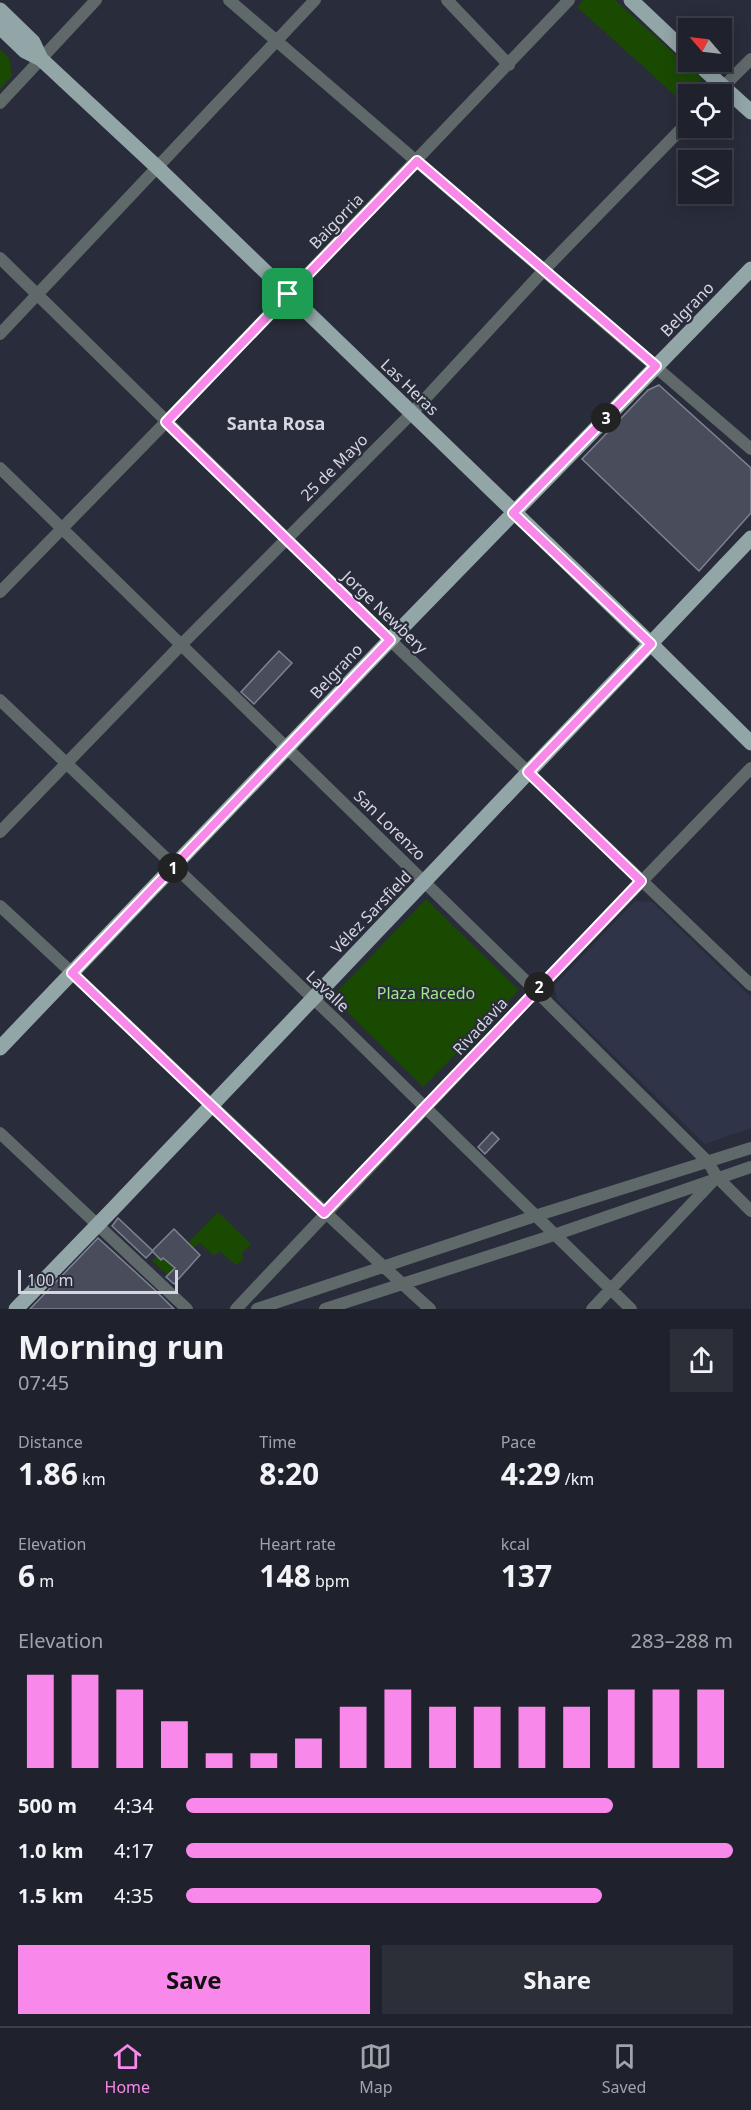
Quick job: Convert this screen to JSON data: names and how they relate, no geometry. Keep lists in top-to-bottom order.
{
  "streets": {
    "main road": ["Belgrano", "Las Heras", "Vélez Sarsfield"],
    "street": [
      "Baigorria",
      "25 de Mayo",
      "Jorge Newbery",
      "San Lorenzo",
      "Lavalle",
      "Rivadavia"
    ]
  },
  "crossings": [
    ["Baigorria", "Las Heras"],
    ["Baigorria", "Jorge Newbery"],
    ["Baigorria", "San Lorenzo"],
    ["Belgrano", "Las Heras"],
    ["Belgrano", "Jorge Newbery"],
    ["Belgrano", "San Lorenzo"],
    ["Belgrano", "Lavalle"],
    ["Las Heras", "25 de Mayo"],
    ["Las Heras", "Vélez Sarsfield"],
    ["25 de Mayo", "Jorge Newbery"],
    ["25 de Mayo", "San Lorenzo"],
    ["25 de Mayo", "Lavalle"],
    ["Jorge Newbery", "Vélez Sarsfield"],
    ["Jorge Newbery", "Rivadavia"],
    ["San Lorenzo", "Vélez Sarsfield"],
    ["San Lorenzo", "Rivadavia"],
    ["Vélez Sarsfield", "Lavalle"],
    ["Lavalle", "Rivadavia"]
  ],
  "districts": ["Santa Rosa"],
  "parks": ["Plaza Racedo"],
  "scale_bar": "100 m",
  "north": "top left",
  "page": {
    "pins": ["3", "1", "2"],
    "scale": "100 m",
    "heading": ["Morning run", "07:45"],
    "stats": [
      ["Distance", "1.86 km"],
      ["Time", "8:20"],
      ["Pace", "4:29 /km"],
      ["Elevation", "6 m"],
      ["Heart rate", "148 bpm"],
      ["kcal", "137"]
    ],
    "chart": ["Elevation", "283–288 m"],
    "list": [
      {
        "name": "500 m",
        "note": "4:34"
      },
      {
        "name": "1.0 km",
        "note": "4:17"
      },
      {
        "name": "1.5 km",
        "note": "4:35"
      }
    ],
    "buttons": ["Save", "Share"],
    "tabs": ["Home", "Map", "Saved"]
  }
}
